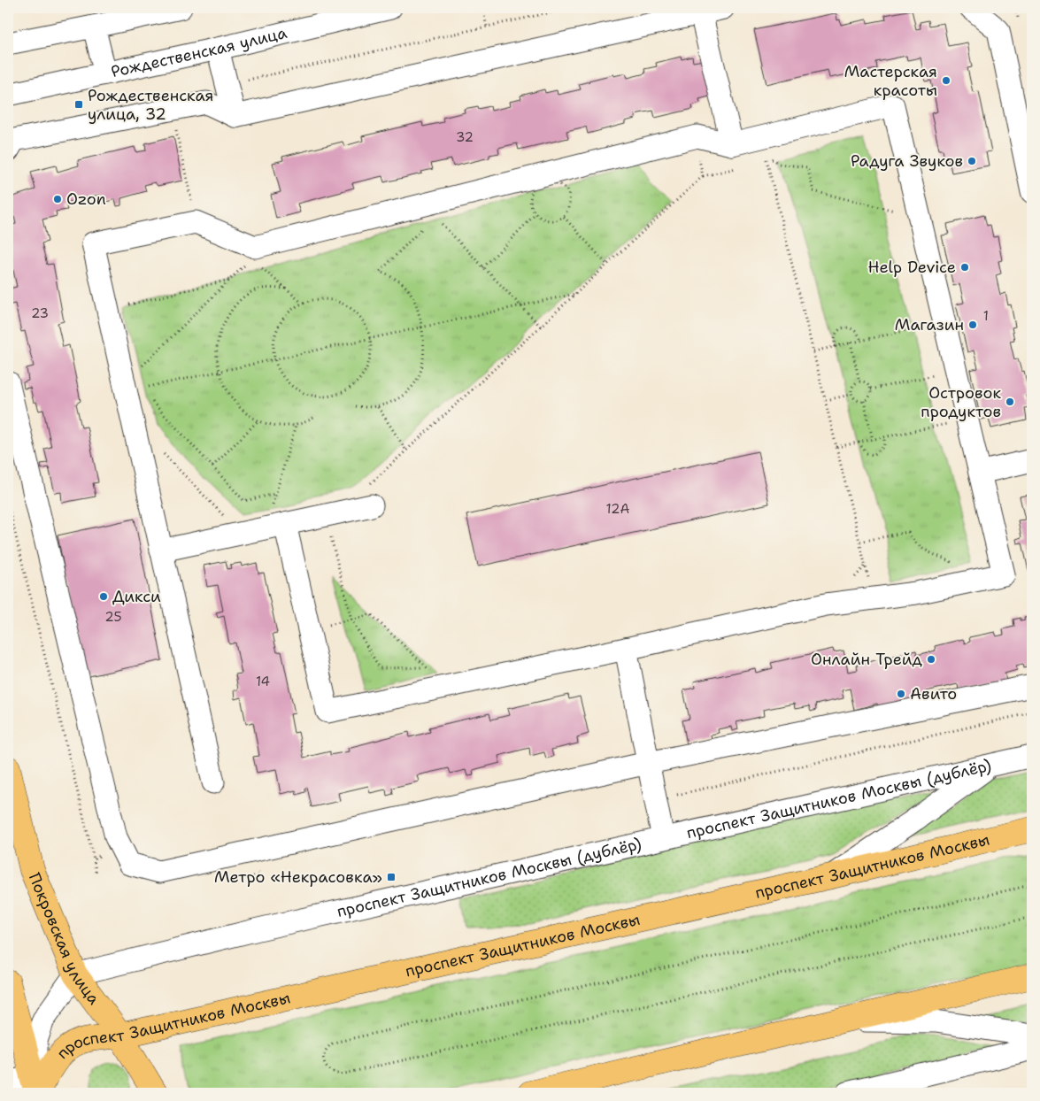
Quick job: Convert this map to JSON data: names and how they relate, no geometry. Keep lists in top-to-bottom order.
{
  "streets": {
    "main road": ["проспект Защитников Москвы", "Покровская улица"],
    "street": ["Рождественская улица", "проспект Защитников Москвы (дублёр)"]
  },
  "crossings": [
    ["проспект Защитников Москвы (дублёр)", "Покровская улица"],
    ["проспект Защитников Москвы", "Покровская улица"]
  ],
  "places": {
    "other": [
      "Мастерская красоты",
      "Радуга Звуков",
      "Ozon",
      "Help Device",
      "Магазин",
      "Островок продуктов",
      "Дикси",
      "Онлайн Трейд",
      "Авито"
    ],
    "transit": ["Рождественская улица, 32", "Метро «Некрасовка»"]
  },
  "house_numbers": [
    "32",
    "23",
    "1",
    "12А",
    "25",
    "14"
  ]
}
